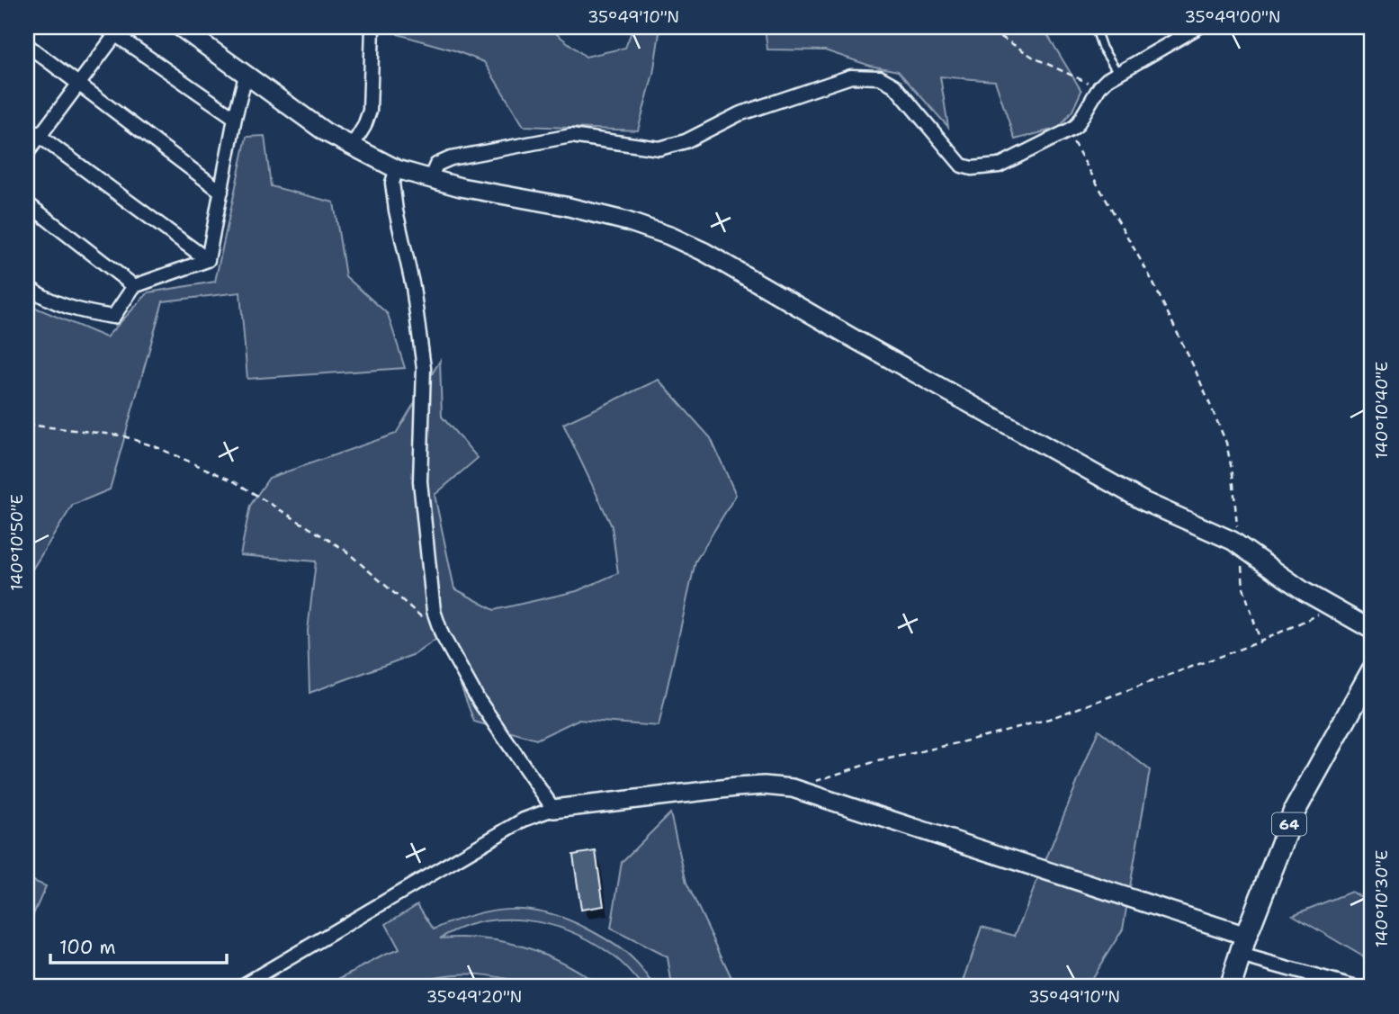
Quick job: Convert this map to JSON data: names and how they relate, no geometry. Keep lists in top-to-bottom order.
{
  "streets": {
    "main road": ["64"]
  },
  "scale_bar": "100 m",
  "coordinates": [
    "35°49'10\"N",
    "35°49'00\"N",
    "140°10'40\"E",
    "140°10'50\"E",
    "140°10'30\"E",
    "35°49'20\"N"
  ]
}
